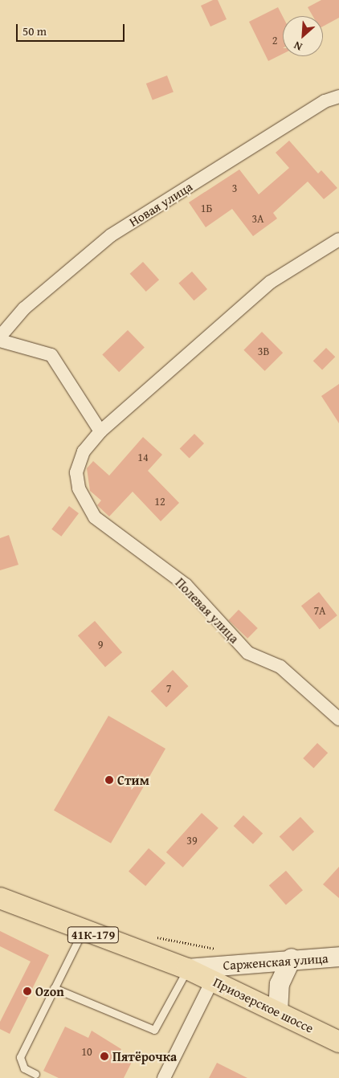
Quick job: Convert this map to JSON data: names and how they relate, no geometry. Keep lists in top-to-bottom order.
{
  "streets": {
    "main road": ["41К-179", "Сарженская улица", "Приозерское шоссе"],
    "street": ["Новая улица", "Полевая улица"]
  },
  "crossings": [
    ["41К-179", "Сарженская улица"],
    ["41К-179", "Приозерское шоссе"],
    ["Сарженская улица", "Приозерское шоссе"]
  ],
  "places": ["Стим", "Ozon", "Пятёрочка"],
  "house_numbers": [
    "2",
    "3",
    "1Б",
    "3А",
    "3В",
    "14",
    "12",
    "7А",
    "9",
    "7",
    "39",
    "10"
  ],
  "scale_bar": "50 m",
  "north": "bottom left"
}
